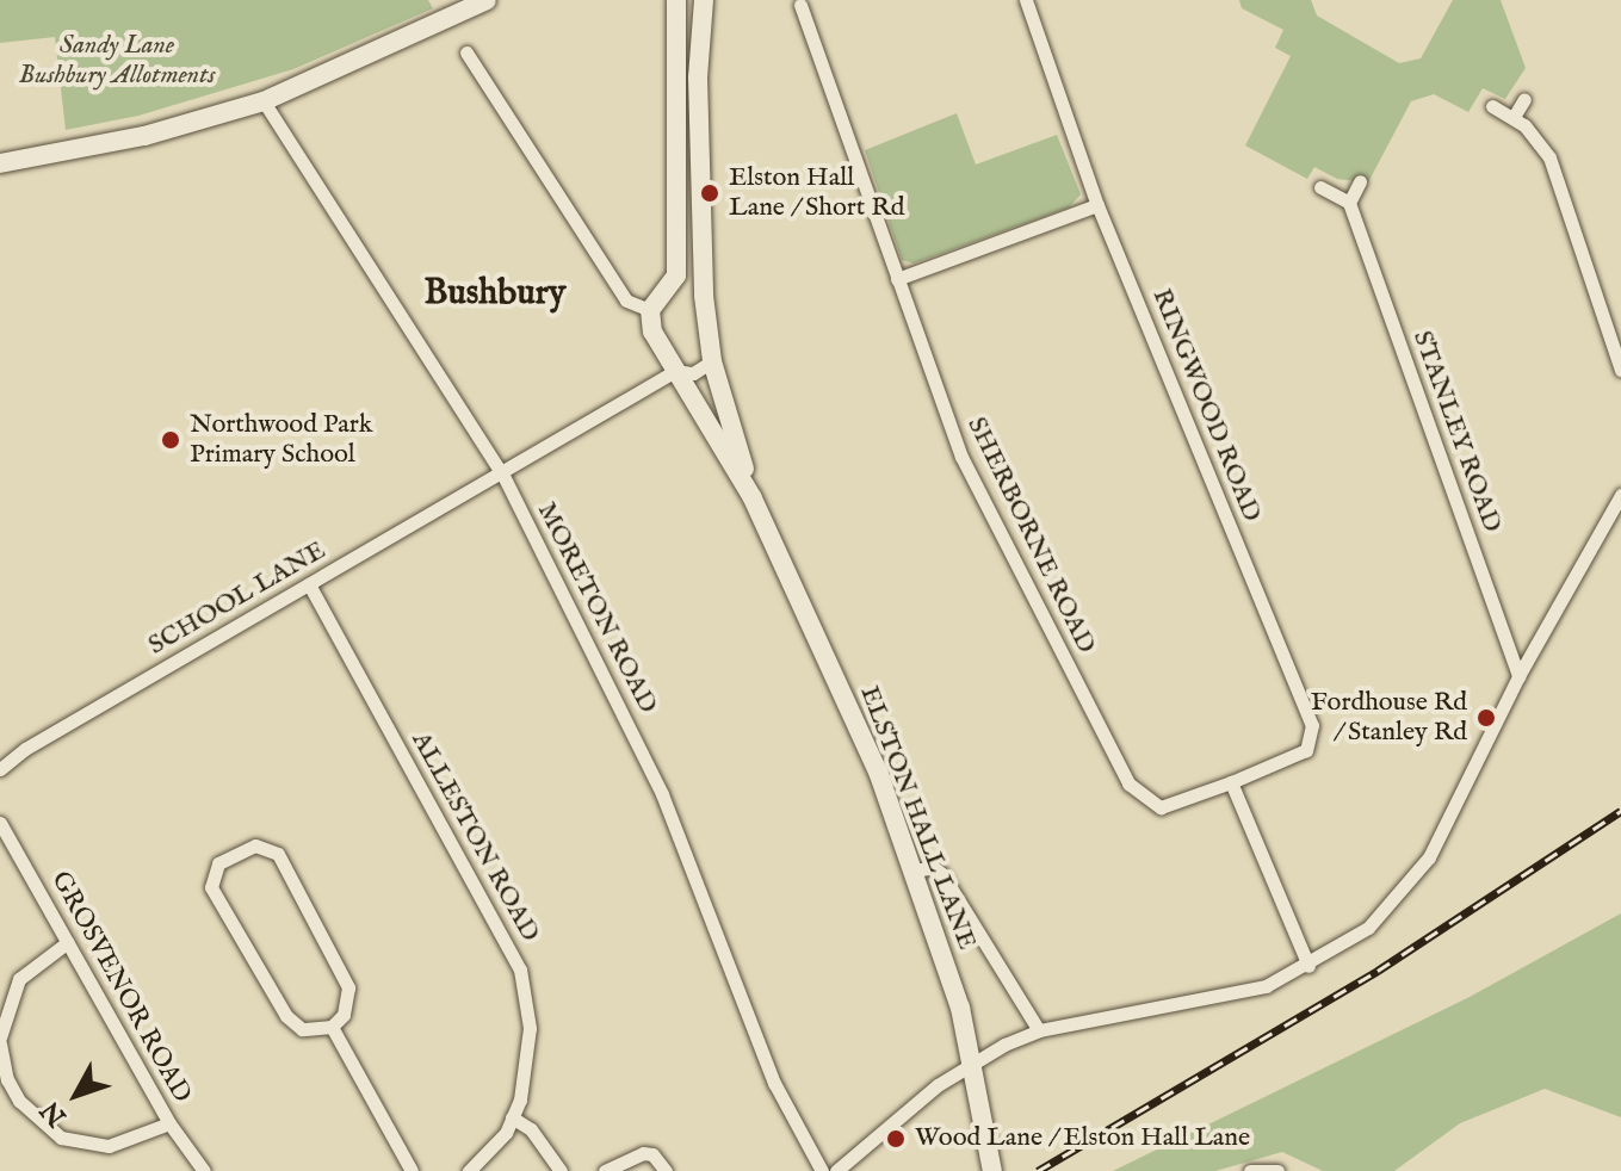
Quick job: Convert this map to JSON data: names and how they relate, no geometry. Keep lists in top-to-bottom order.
{
  "streets": {
    "street": [
      "RINGWOOD ROAD",
      "STANLEY ROAD",
      "SHERBORNE ROAD",
      "SCHOOL LANE",
      "MORETON ROAD",
      "ELSTON HALL LANE",
      "ALLESTON ROAD",
      "GROSVENOR ROAD"
    ]
  },
  "crossings": [
    ["RINGWOOD ROAD", "SHERBORNE ROAD"],
    ["SCHOOL LANE", "MORETON ROAD"],
    ["SCHOOL LANE", "ELSTON HALL LANE"],
    ["SCHOOL LANE", "ALLESTON ROAD"]
  ],
  "districts": ["Bushbury"],
  "parks": ["Sandy Lane Bushbury Allotments"],
  "places": [
    "Elston Hall Lane / Short Rd",
    "Northwood Park Primary School",
    "Fordhouse Rd / Stanley Rd",
    "Wood Lane / Elston Hall Lane"
  ],
  "north": "bottom left"
}
